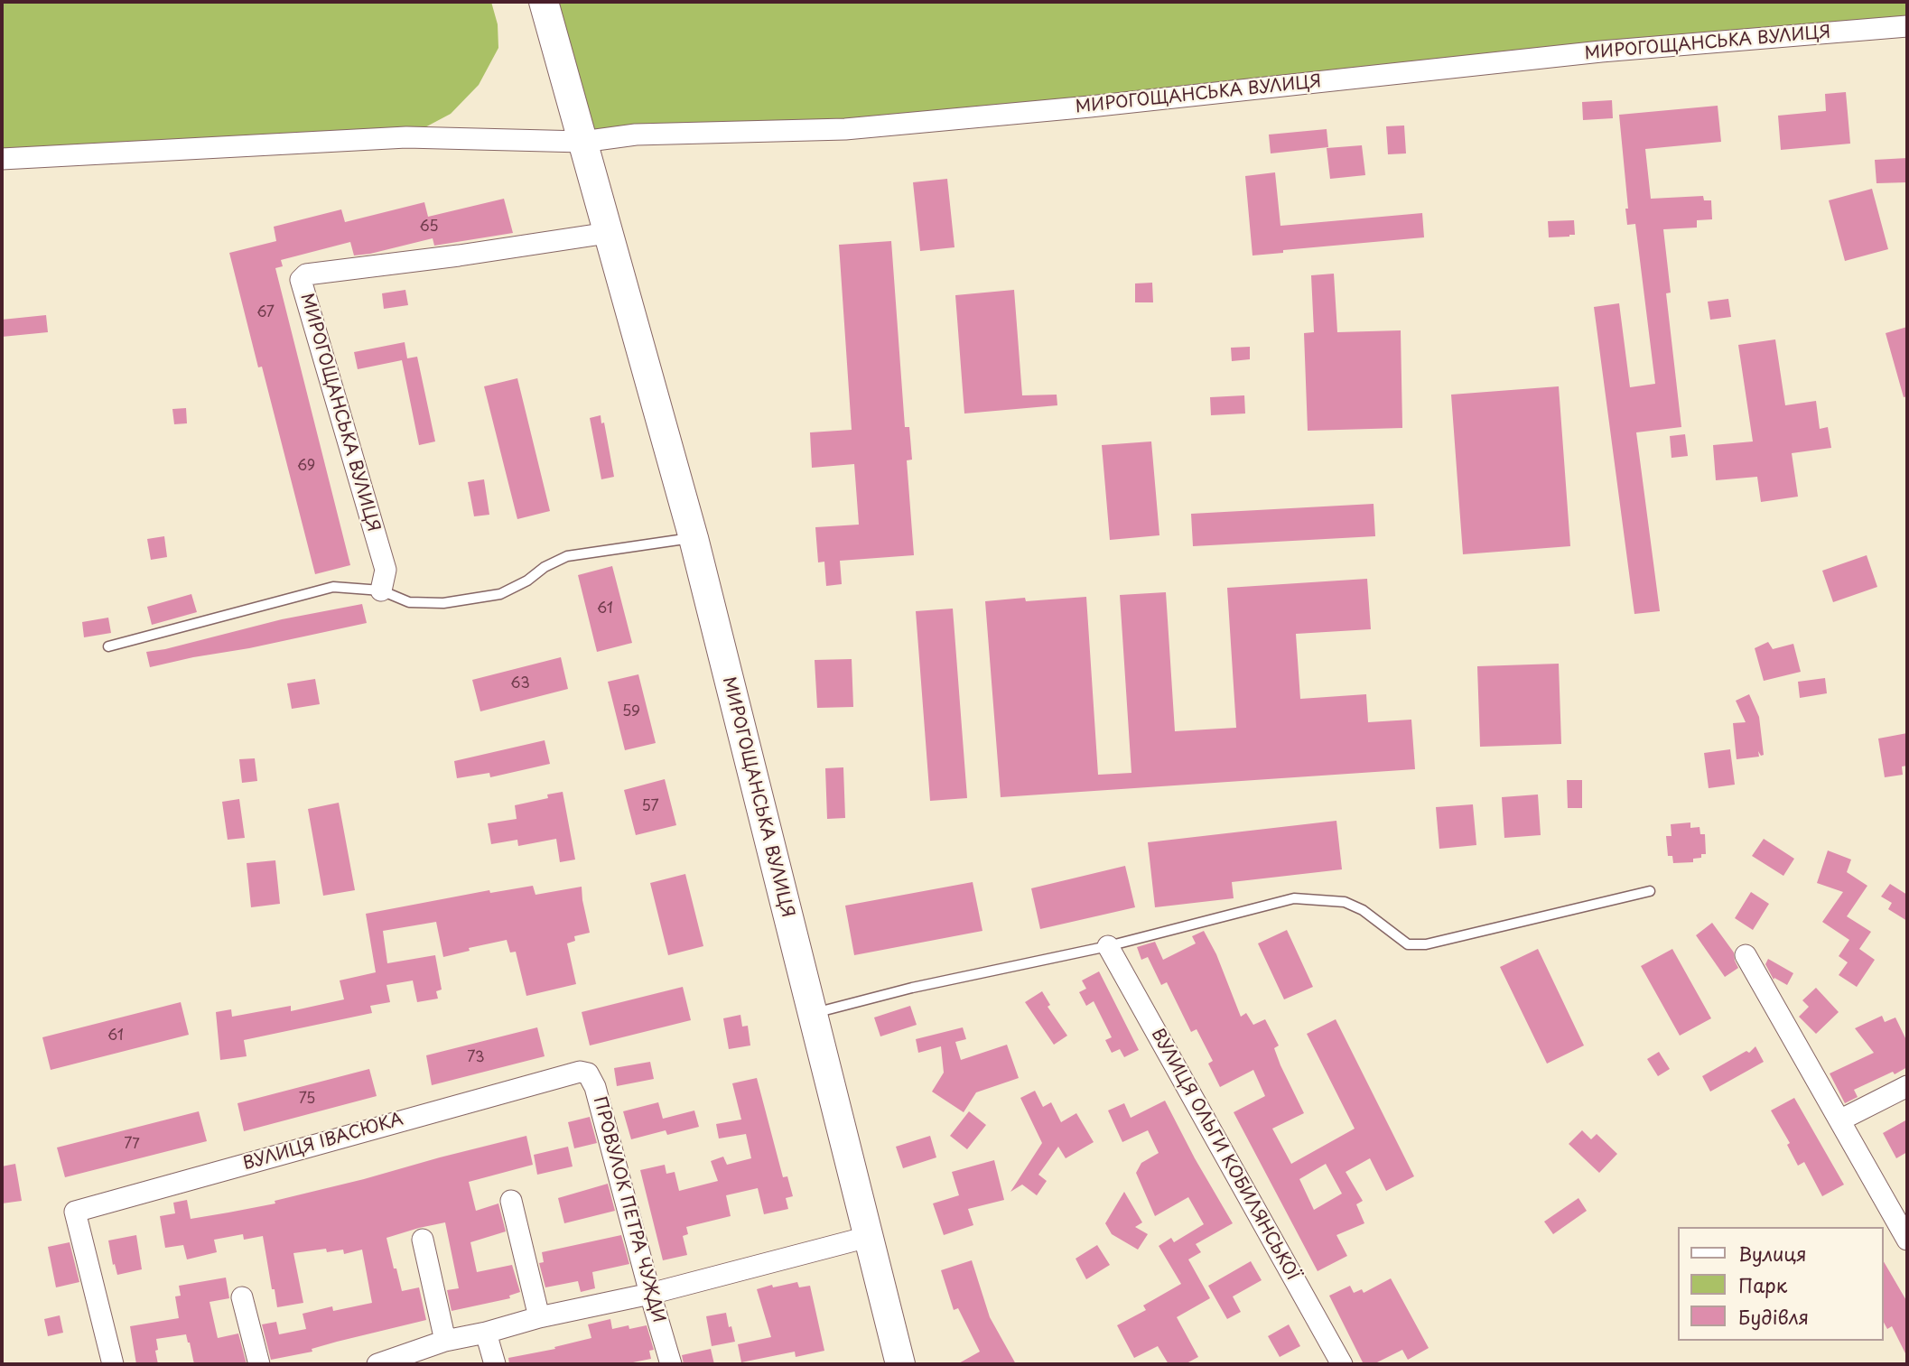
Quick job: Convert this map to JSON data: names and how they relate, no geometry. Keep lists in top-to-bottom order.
{
  "streets": {
    "main road": ["МИРОГОЩАНСЬКА ВУЛИЦЯ"],
    "street": ["ВУЛИЦЯ ІВАСЮКА", "ВУЛИЦЯ ОЛЬГИ КОБИЛЯНСЬКОЇ", "ПРОВУЛОК ПЕТРА ЧУЖДИ"]
  },
  "crossings": [
    ["ВУЛИЦЯ ІВАСЮКА", "ПРОВУЛОК ПЕТРА ЧУЖДИ"]
  ],
  "house_numbers": [
    "65",
    "67",
    "69",
    "61",
    "63",
    "59",
    "57",
    "61",
    "73",
    "75",
    "77"
  ],
  "legend": ["Вулиця", "Парк", "Будівля"]
}
